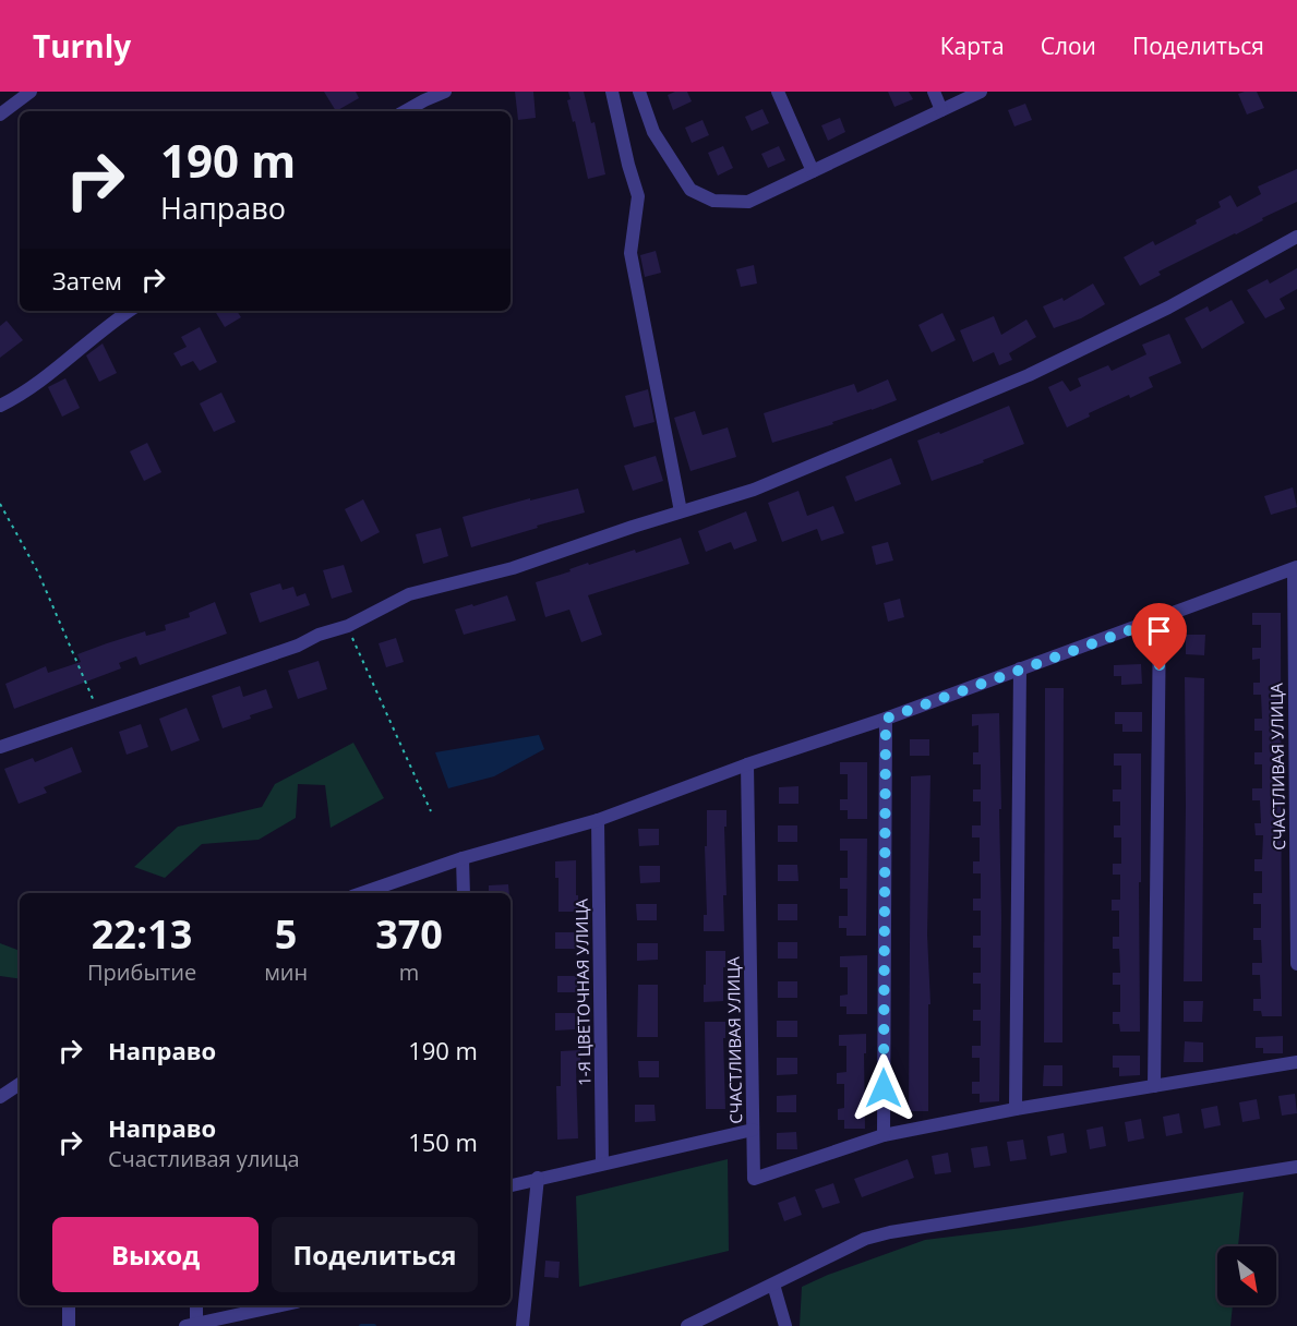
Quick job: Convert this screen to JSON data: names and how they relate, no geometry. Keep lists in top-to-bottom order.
{
  "streets": {
    "street": ["СЧАСТЛИВАЯ УЛИЦА", "1-Я ЦВЕТОЧНАЯ УЛИЦА"]
  },
  "north": "bottom right",
  "page": {
    "header": "Turnly",
    "nav": ["Карта", "Слои", "Поделиться"],
    "turn": ["190 m", "Направо"],
    "then": "Затем",
    "eta": [
      "22:13",
      "Прибытие",
      "5",
      "мин",
      "370",
      "m"
    ],
    "list": [
      {
        "name": "Направо",
        "value": "190 m"
      },
      {
        "name": "Направо",
        "note": "Счастливая улица",
        "value": "150 m"
      }
    ],
    "buttons": ["Выход", "Поделиться"]
  }
}
